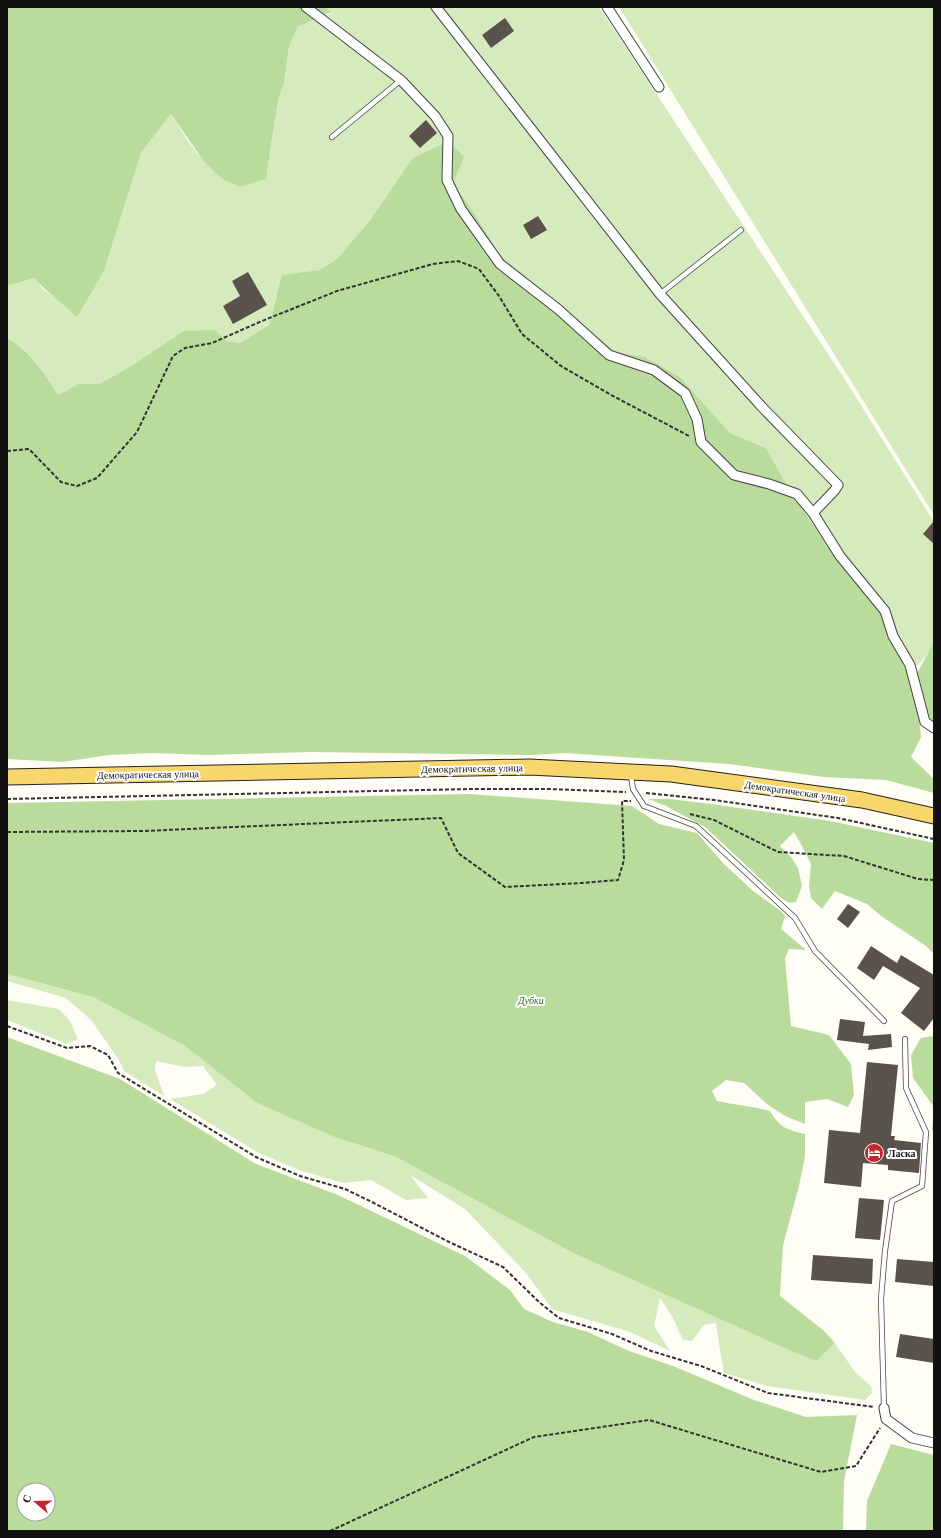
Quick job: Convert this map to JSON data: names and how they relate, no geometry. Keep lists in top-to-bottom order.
{
  "streets": {
    "main road": ["Демократическая улица"]
  },
  "parks": ["Дубки"],
  "places": {
    "hotel": ["Ласка"]
  },
  "north": "left"
}
